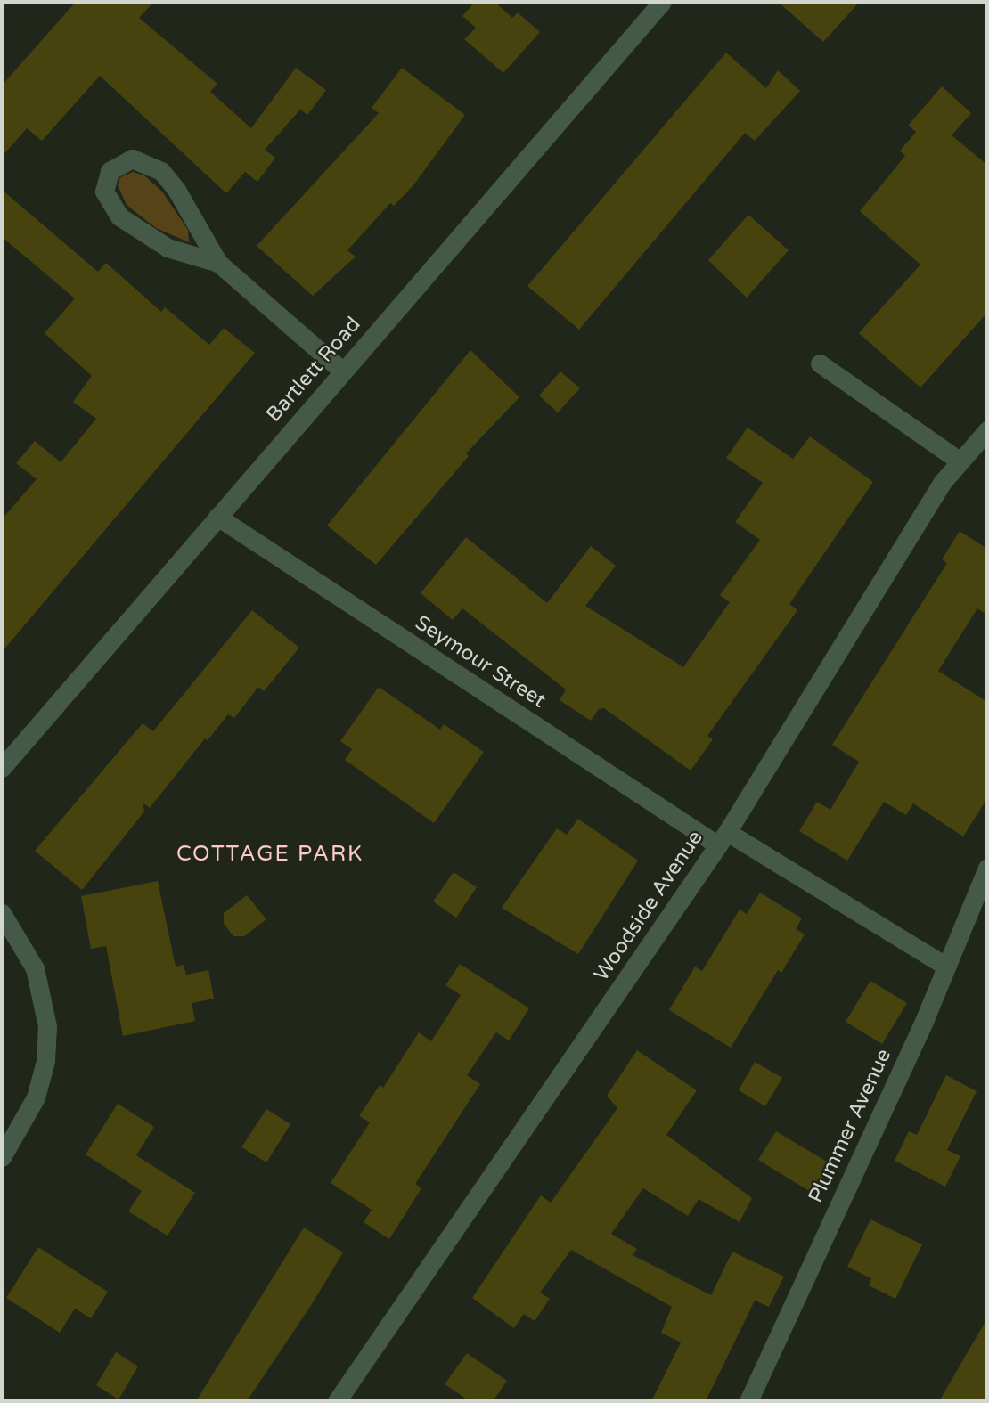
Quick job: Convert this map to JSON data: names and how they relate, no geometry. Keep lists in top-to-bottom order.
{
  "streets": {
    "street": [
      "Bartlett Road",
      "Seymour Street",
      "Woodside Avenue",
      "Plummer Avenue"
    ]
  },
  "crossings": [
    ["Bartlett Road", "Seymour Street"],
    ["Seymour Street", "Woodside Avenue"],
    ["Seymour Street", "Plummer Avenue"]
  ],
  "districts": ["COTTAGE PARK"]
}
